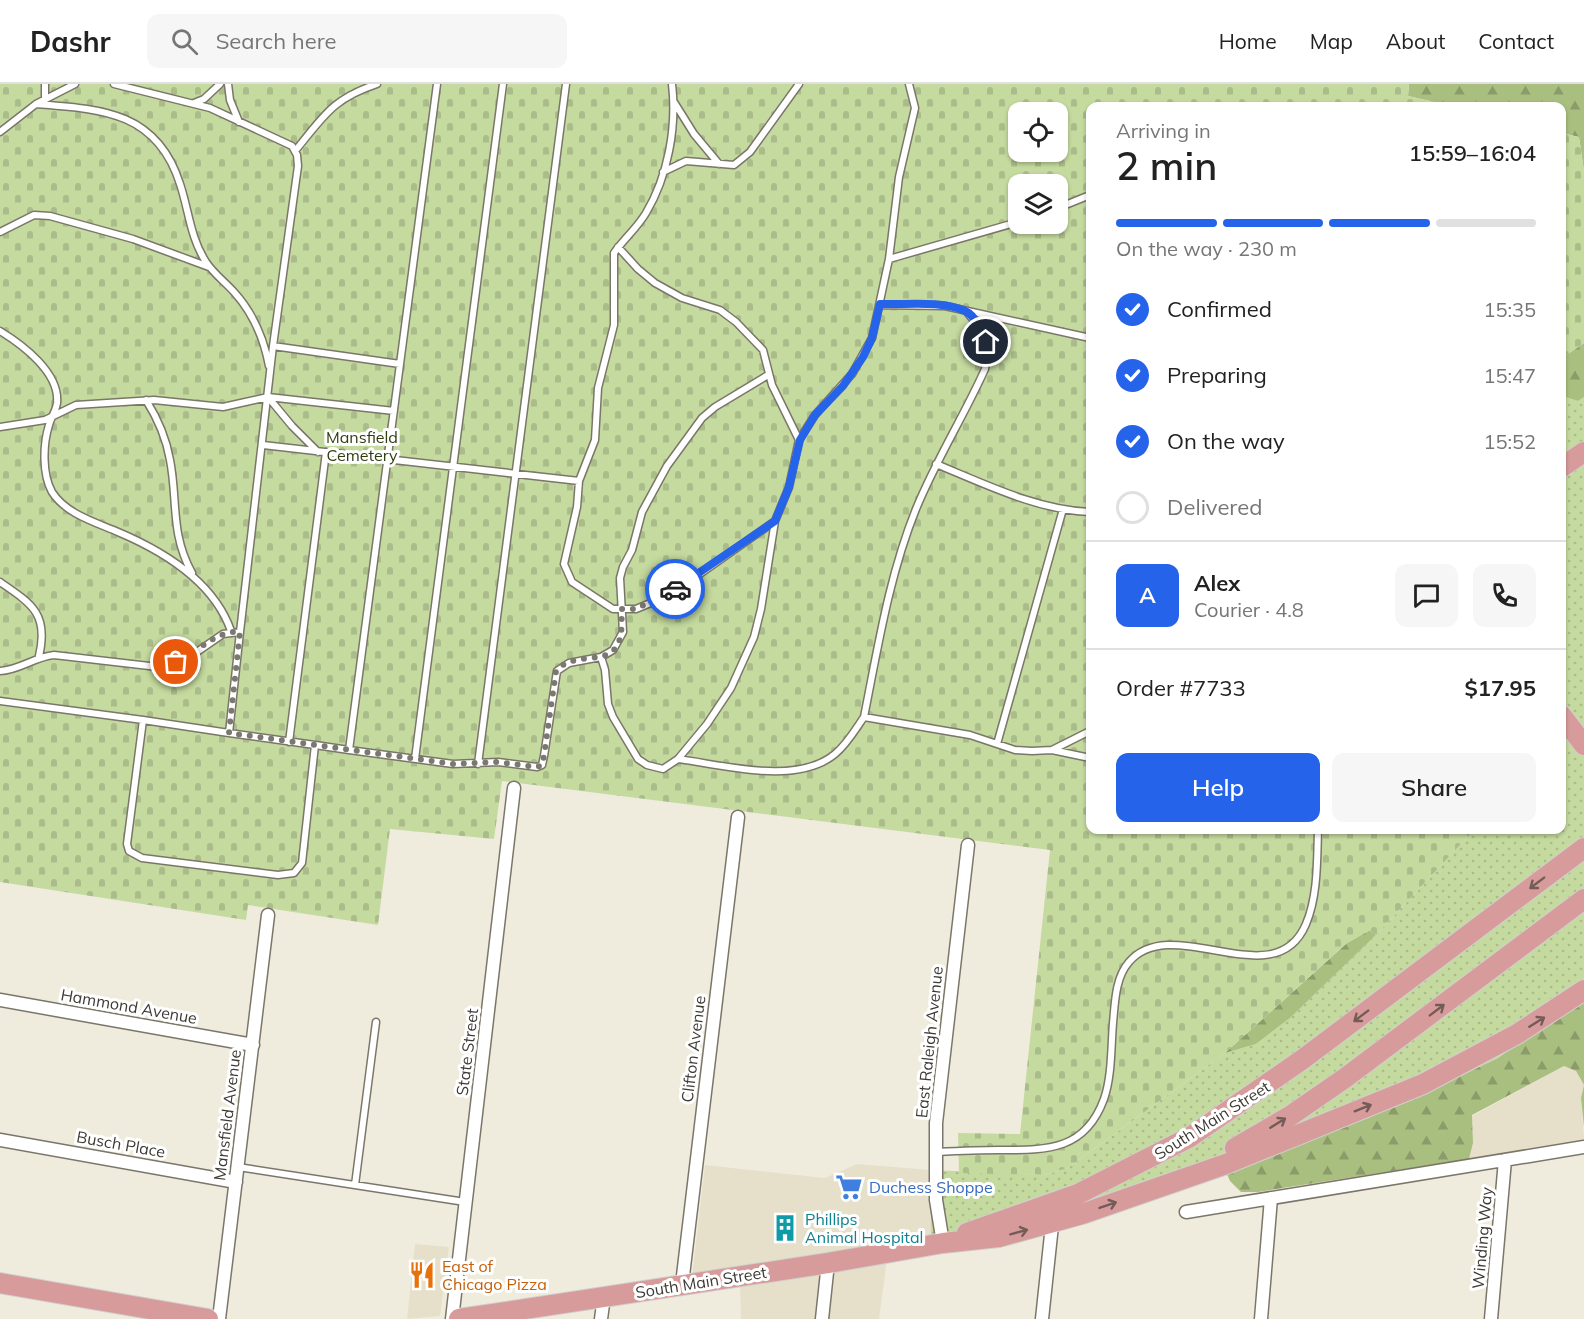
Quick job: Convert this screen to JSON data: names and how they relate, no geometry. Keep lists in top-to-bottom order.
{
  "streets": {
    "highway": ["South Main Street"],
    "street": [
      "Hammond Avenue",
      "East Raleigh Avenue",
      "Clifton Avenue",
      "State Street",
      "Mansfield Avenue",
      "Busch Place",
      "Winding Way"
    ]
  },
  "crossings": [
    ["Hammond Avenue", "Mansfield Avenue"],
    ["East Raleigh Avenue", "South Main Street"],
    ["Clifton Avenue", "South Main Street"],
    ["Mansfield Avenue", "Busch Place"]
  ],
  "parks": ["Mansfield Cemetery"],
  "places": {
    "supermarket": ["Duchess Shoppe"],
    "building": ["Phillips Animal Hospital"],
    "restaurant": ["East of Chicago Pizza"]
  },
  "page": {
    "header": "Dashr",
    "search": "Search here",
    "nav": [
      "Home",
      "Map",
      "About",
      "Contact"
    ],
    "heading": ["2 min", "Arriving in", "15:59–16:04"],
    "panel": [
      "Alex",
      "Courier · 4.8",
      "Order #7733",
      "$17.95"
    ],
    "bar": "On the way · 230 m",
    "list": [
      ["Confirmed", "15:35"],
      ["Preparing", "15:47"],
      ["On the way", "15:52"],
      "Delivered"
    ],
    "round": "A",
    "buttons": ["Help", "Share"]
  }
}
